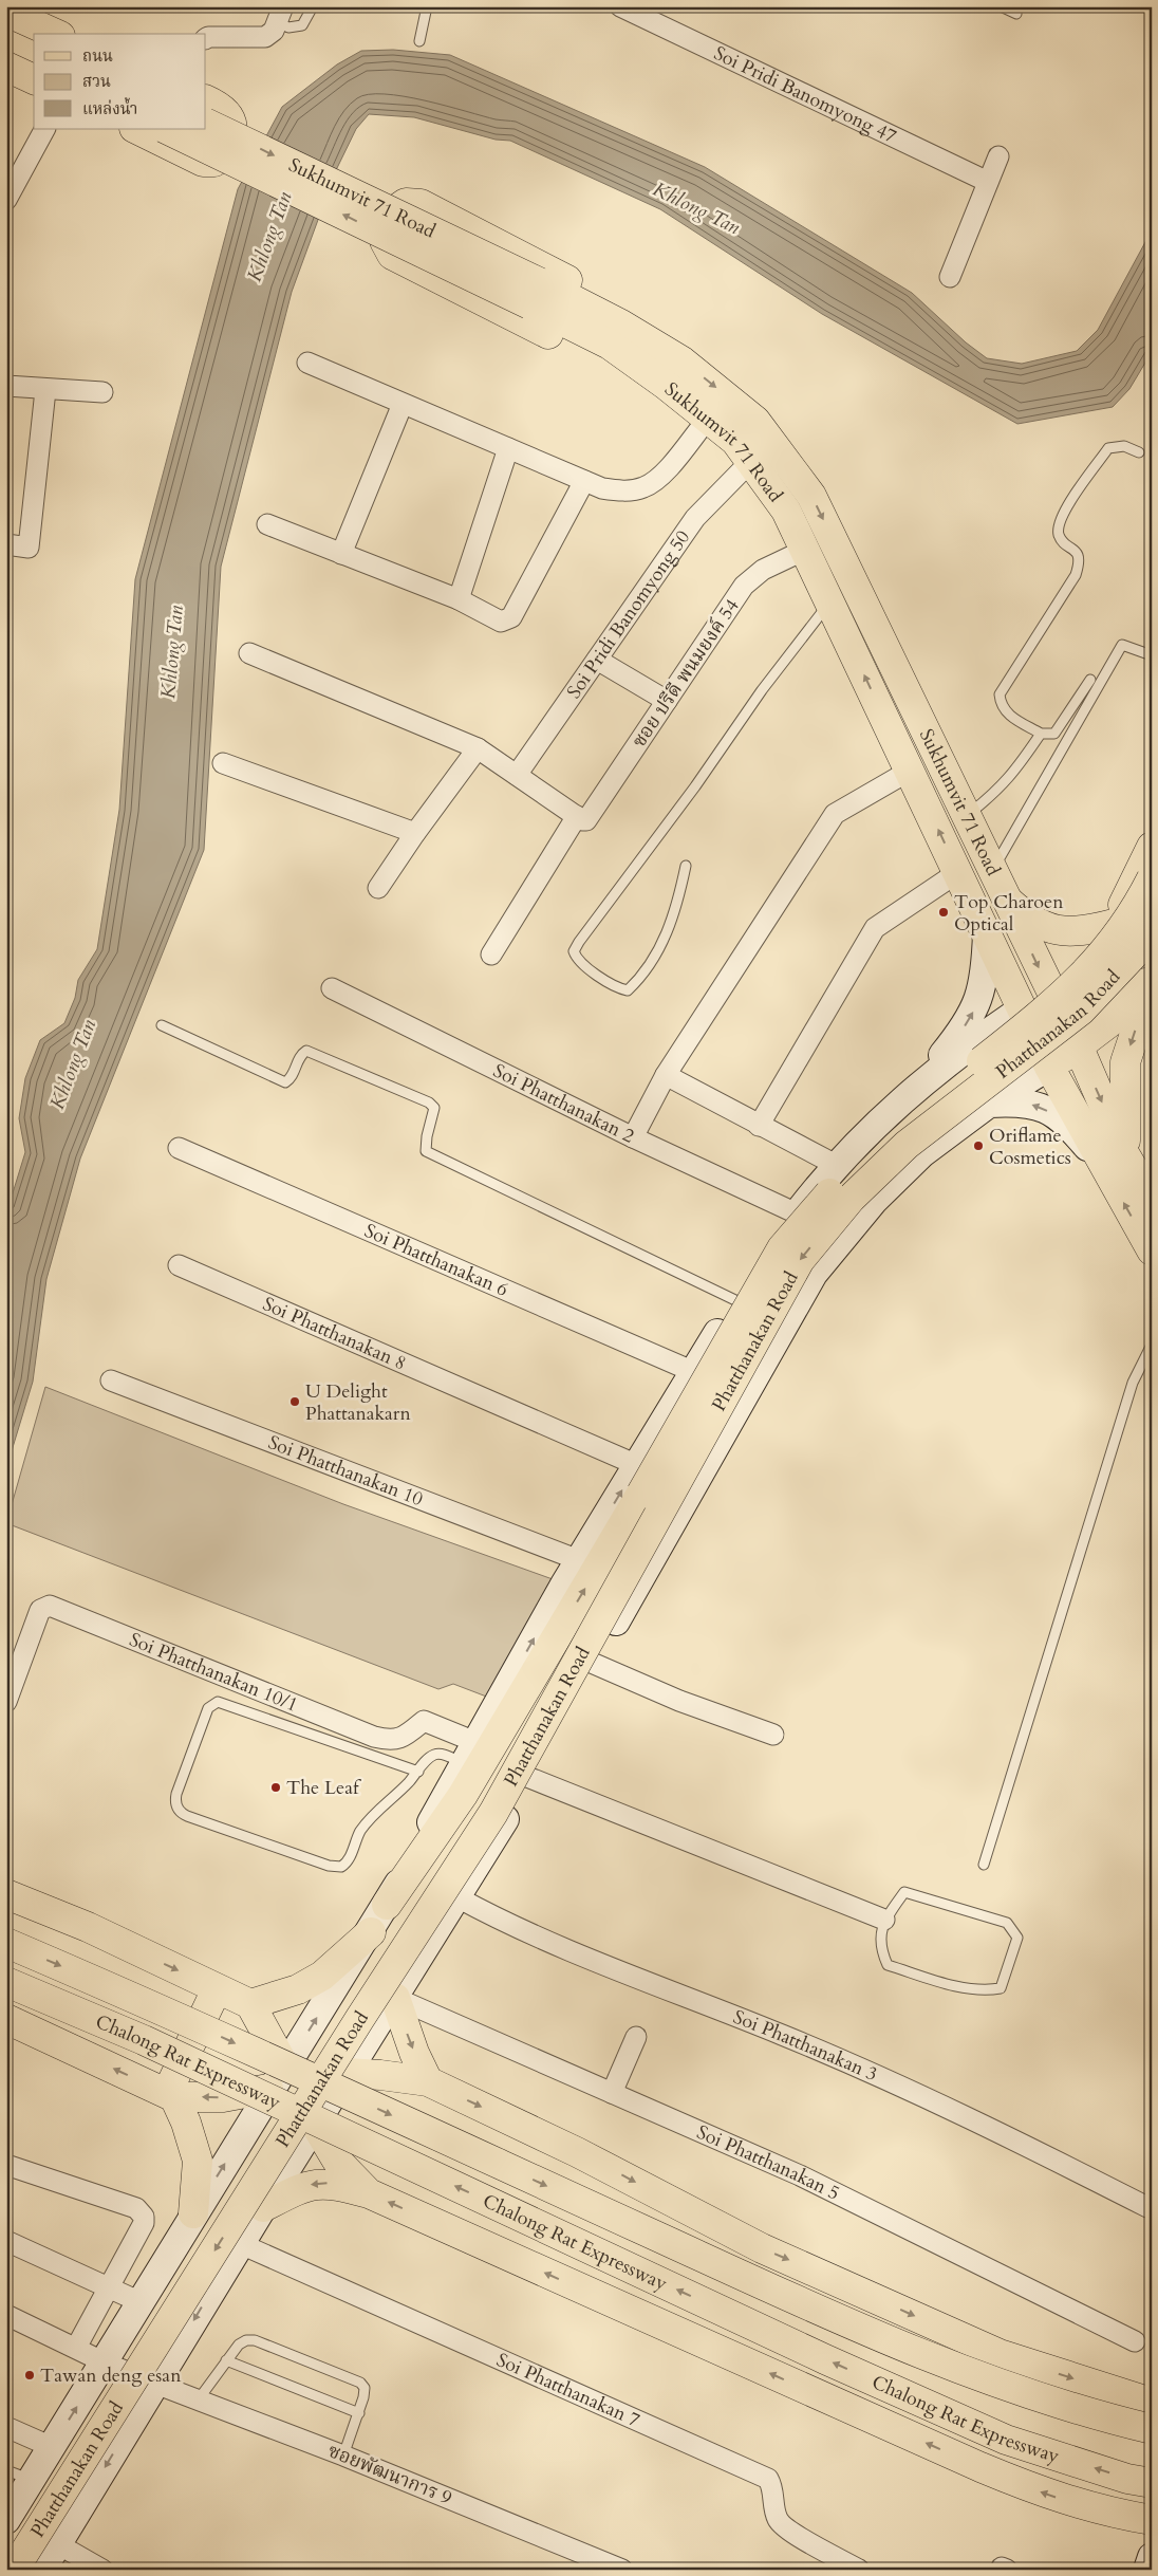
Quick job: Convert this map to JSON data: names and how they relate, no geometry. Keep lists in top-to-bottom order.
{
  "streets": {
    "main road": ["Sukhumvit 71 Road", "Phatthanakan Road", "Chalong Rat Expressway"],
    "street": [
      "Soi Pridi Banomyong 47",
      "Soi Pridi Banomyong 50",
      "ซอย ปรีดี พนมยงค์ 54",
      "Soi Phatthanakan 2",
      "Soi Phatthanakan 6",
      "Soi Phatthanakan 8",
      "Soi Phatthanakan 10",
      "Soi Phatthanakan 10/1",
      "Soi Phatthanakan 3",
      "Soi Phatthanakan 5",
      "Soi Phatthanakan 7",
      "ซอยพัฒนาการ 9"
    ]
  },
  "crossings": [
    ["Sukhumvit 71 Road", "Soi Pridi Banomyong 50"],
    ["Sukhumvit 71 Road", "ซอย ปรีดี พนมยงค์ 54"],
    ["Sukhumvit 71 Road", "Phatthanakan Road"],
    ["Phatthanakan Road", "Soi Phatthanakan 2"],
    ["Phatthanakan Road", "Soi Phatthanakan 6"],
    ["Phatthanakan Road", "Soi Phatthanakan 8"],
    ["Phatthanakan Road", "Soi Phatthanakan 10"],
    ["Phatthanakan Road", "Soi Phatthanakan 10/1"],
    ["Phatthanakan Road", "Soi Phatthanakan 3"],
    ["Phatthanakan Road", "Soi Phatthanakan 5"],
    ["Phatthanakan Road", "Soi Phatthanakan 7"],
    ["Phatthanakan Road", "ซอยพัฒนาการ 9"]
  ],
  "water": ["Khlong Tan"],
  "places": [
    "Top Charoen Optical",
    "Oriflame Cosmetics",
    "U Delight Phattanakarn",
    "The Leaf",
    "Tawan deng esan"
  ],
  "legend": ["ถนน", "สวน", "แหล่งน้ำ"]
}
